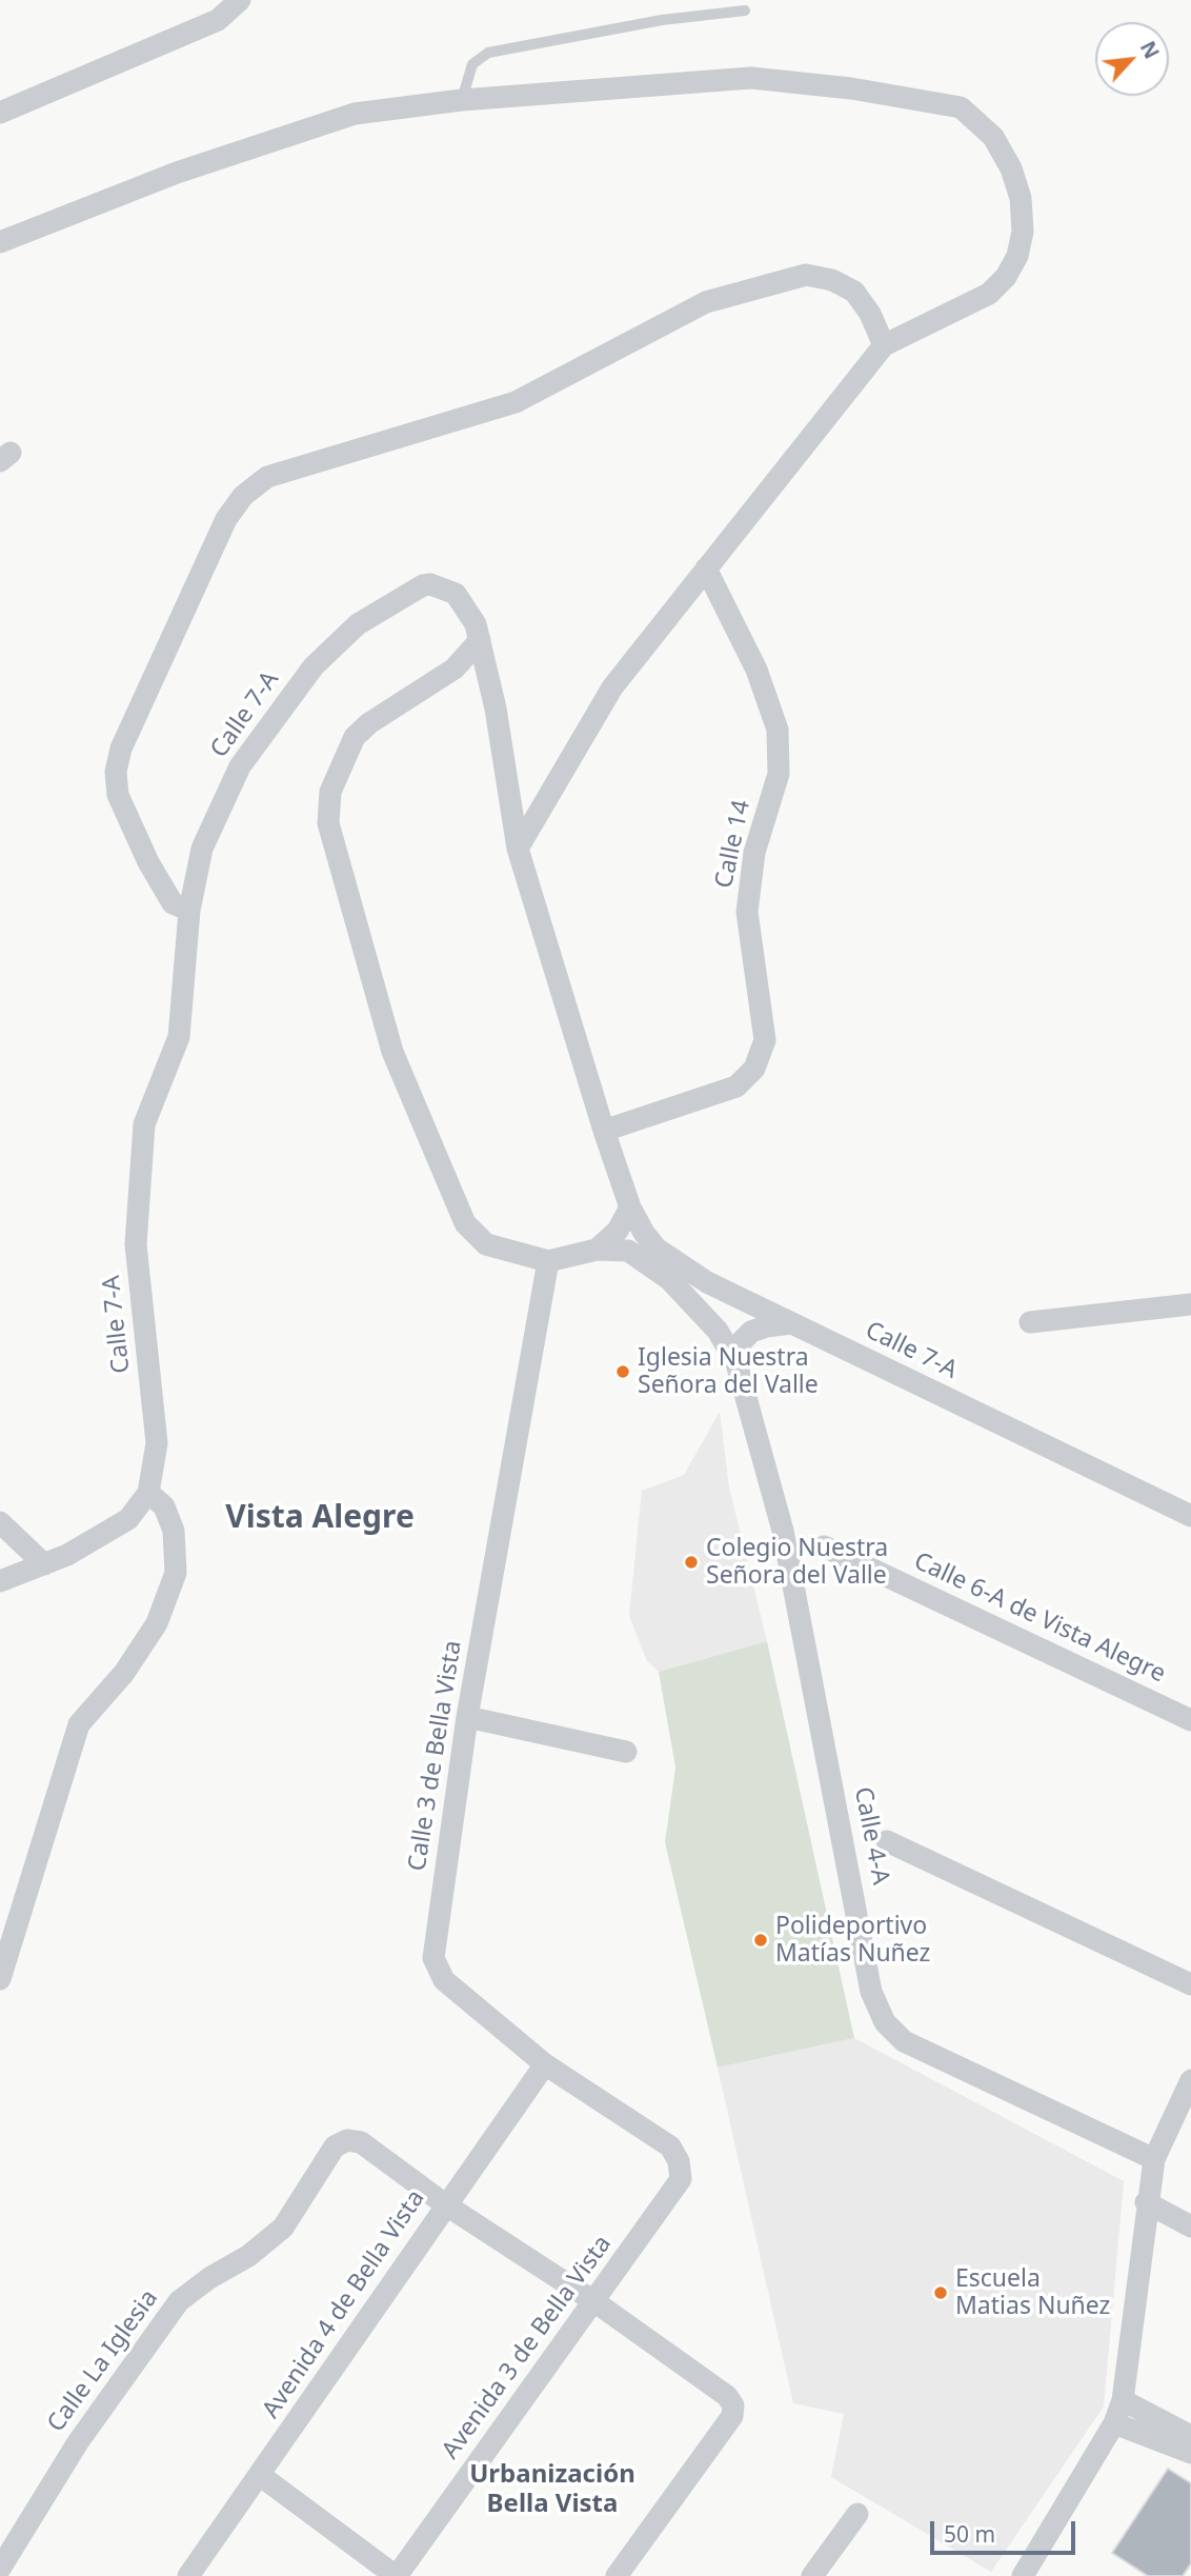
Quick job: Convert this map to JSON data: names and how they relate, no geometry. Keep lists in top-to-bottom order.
{
  "streets": {
    "street": [
      "Calle 7-A",
      "Calle 14",
      "Calle 6-A de Vista Alegre",
      "Calle 3 de Bella Vista",
      "Calle 4-A",
      "Avenida 4 de Bella Vista",
      "Avenida 3 de Bella Vista",
      "Calle La Iglesia"
    ]
  },
  "crossings": [
    ["Calle 7-A", "Calle 14"],
    ["Calle 3 de Bella Vista", "Avenida 4 de Bella Vista"],
    ["Calle 3 de Bella Vista", "Avenida 3 de Bella Vista"],
    ["Avenida 4 de Bella Vista", "Calle La Iglesia"]
  ],
  "districts": ["Vista Alegre", "Urbanización Bella Vista"],
  "places": [
    "Iglesia Nuestra Señora del Valle",
    "Colegio Nuestra Señora del Valle",
    "Polideportivo Matías Nuñez",
    "Escuela Matias Nuñez"
  ],
  "scale_bar": "50 m",
  "north": "top right"
}
